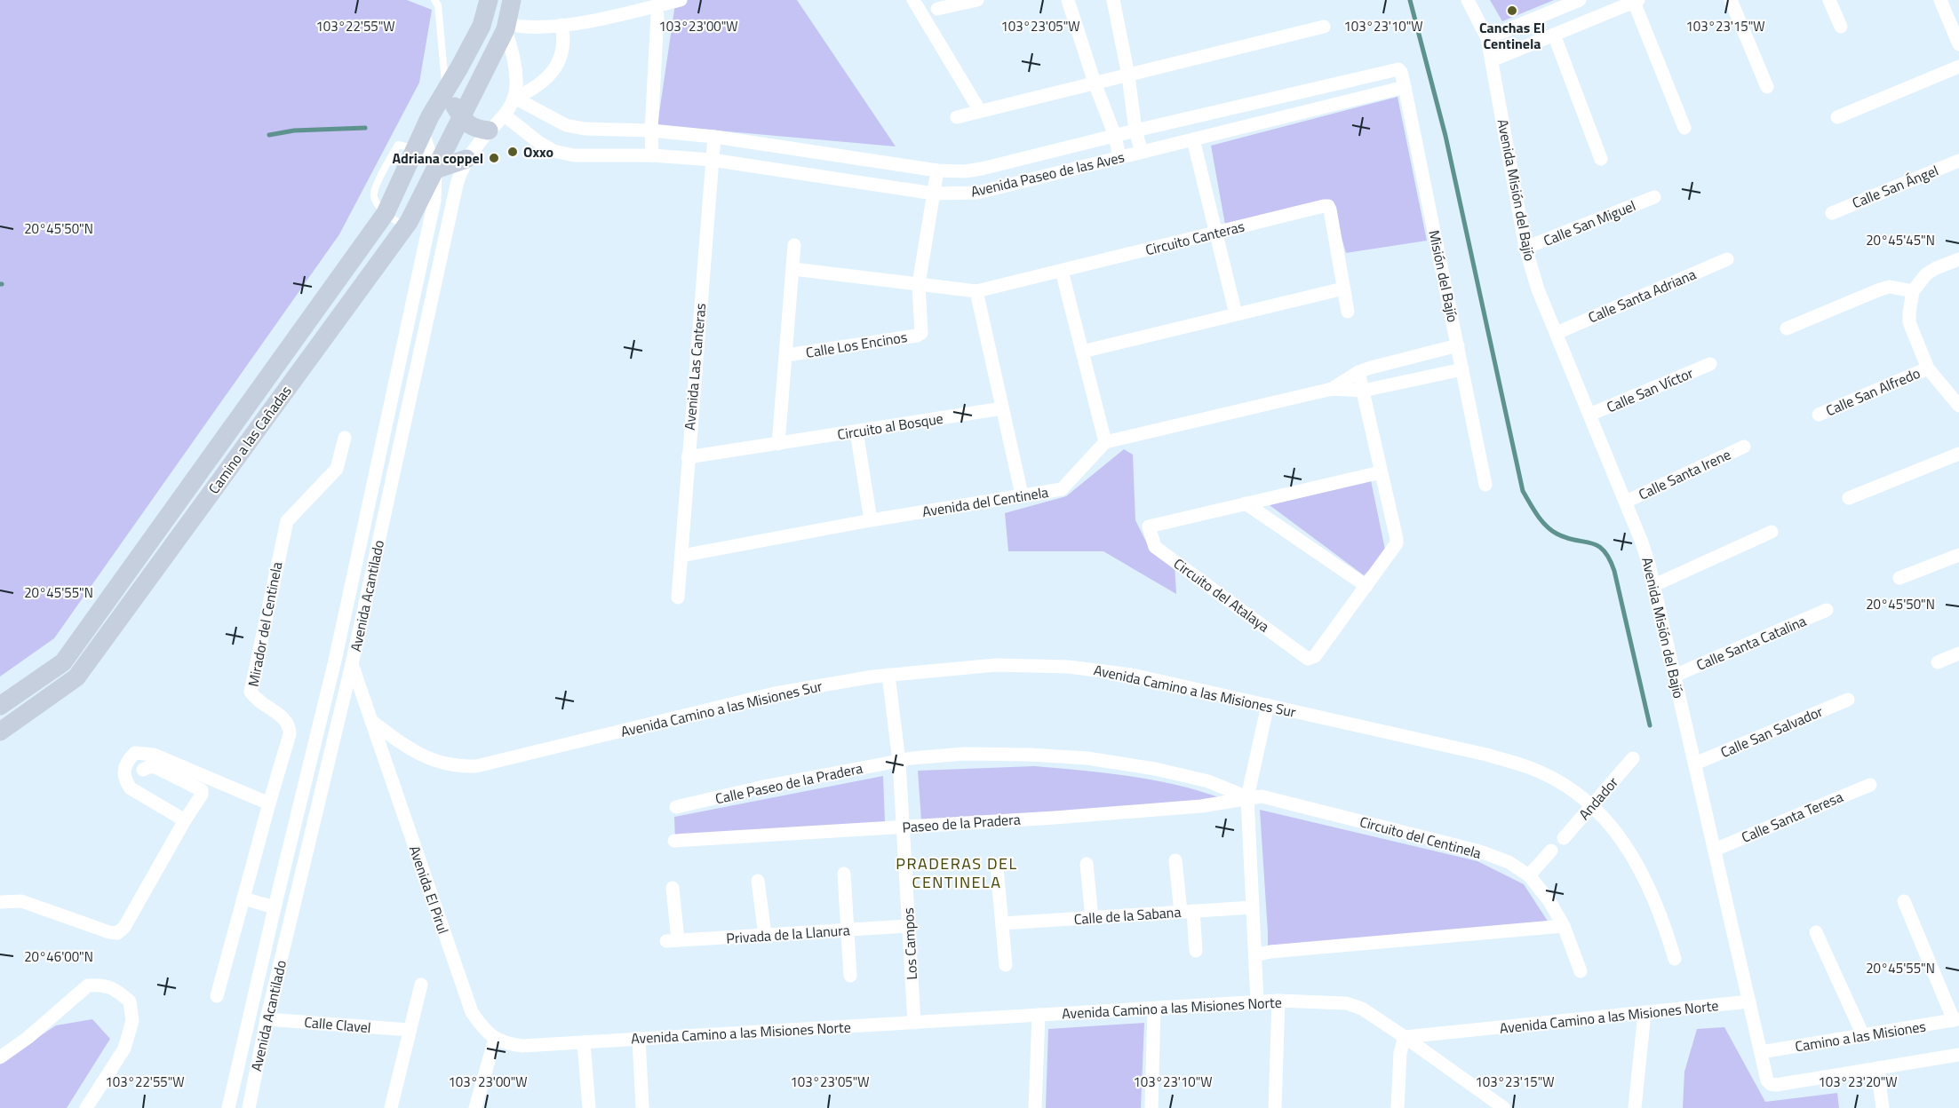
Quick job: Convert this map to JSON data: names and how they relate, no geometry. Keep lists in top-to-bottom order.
{
  "streets": {
    "main road": ["Camino a las Cañadas"],
    "street": [
      "Avenida Paseo de las Aves",
      "Calle San Ángel",
      "Avenida Misión del Bajío",
      "Calle San Miguel",
      "Circuito Canteras",
      "Misión del Bajío",
      "Calle Santa Adriana",
      "Calle Los Encinos",
      "Avenida Las Canteras",
      "Calle San Víctor",
      "Calle San Alfredo",
      "Circuito al Bosque",
      "Calle Santa Irene",
      "Avenida del Centinela",
      "Circuito del Atalaya",
      "Avenida Acantilado",
      "Mirador del Centinela",
      "Calle Santa Catalina",
      "Avenida Camino a las Misiones Sur",
      "Calle San Salvador",
      "Calle Paseo de la Pradera",
      "Andador",
      "Calle Santa Teresa",
      "Paseo de la Pradera",
      "Circuito del Centinela",
      "Avenida El Pirul",
      "Calle de la Sabana",
      "Privada de la Llanura",
      "Los Campos",
      "Avenida Camino a las Misiones Norte",
      "Calle Clavel",
      "Camino a las Misiones"
    ]
  },
  "crossings": [
    ["Avenida Paseo de las Aves", "Misión del Bajío"],
    ["Avenida Paseo de las Aves", "Calle Los Encinos"],
    ["Avenida Paseo de las Aves", "Avenida Las Canteras"],
    ["Avenida Paseo de las Aves", "Avenida Acantilado"],
    ["Avenida Misión del Bajío", "Calle San Miguel"],
    ["Avenida Misión del Bajío", "Calle Santa Adriana"],
    ["Avenida Misión del Bajío", "Calle San Víctor"],
    ["Avenida Misión del Bajío", "Calle Santa Irene"],
    ["Avenida Misión del Bajío", "Calle Santa Catalina"],
    ["Avenida Misión del Bajío", "Calle San Salvador"],
    ["Avenida Misión del Bajío", "Calle Santa Teresa"],
    ["Avenida Misión del Bajío", "Avenida Camino a las Misiones Norte"],
    ["Avenida Misión del Bajío", "Camino a las Misiones"],
    ["Avenida Las Canteras", "Circuito al Bosque"],
    ["Avenida Las Canteras", "Avenida del Centinela"],
    ["Camino a las Cañadas", "Avenida Acantilado"],
    ["Avenida Acantilado", "Avenida El Pirul"],
    ["Avenida Acantilado", "Calle Clavel"],
    ["Avenida Camino a las Misiones Sur", "Andador"],
    ["Avenida Camino a las Misiones Sur", "Avenida El Pirul"],
    ["Avenida Camino a las Misiones Sur", "Los Campos"],
    ["Calle Paseo de la Pradera", "Paseo de la Pradera"],
    ["Calle Paseo de la Pradera", "Circuito del Centinela"],
    ["Calle Paseo de la Pradera", "Los Campos"],
    ["Paseo de la Pradera", "Circuito del Centinela"],
    ["Paseo de la Pradera", "Los Campos"],
    ["Privada de la Llanura", "Los Campos"],
    ["Los Campos", "Avenida Camino a las Misiones Norte"]
  ],
  "districts": ["PRADERAS DEL CENTINELA"],
  "places": ["Canchas El Centinela", "Oxxo", "Adriana coppel"],
  "coordinates": [
    "103°23'10\"W",
    "103°22'55\"W",
    "103°23'00\"W",
    "103°23'05\"W",
    "103°23'15\"W",
    "20°45'50\"N",
    "20°45'45\"N",
    "20°45'55\"N",
    "20°46'00\"N",
    "103°23'20\"W"
  ]
}
